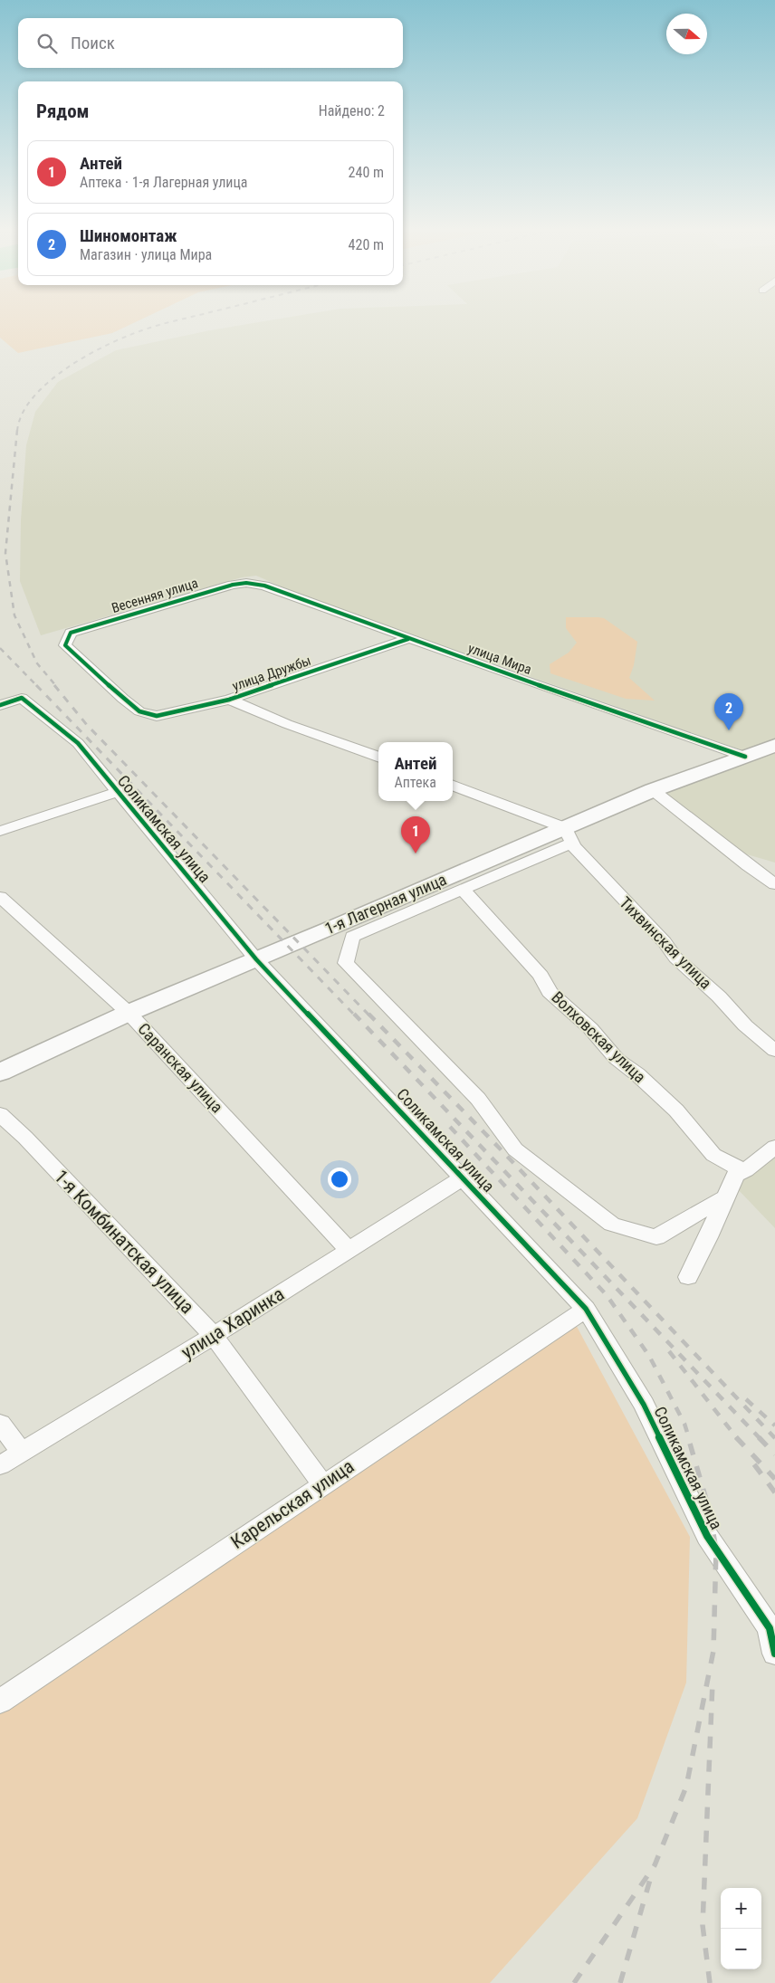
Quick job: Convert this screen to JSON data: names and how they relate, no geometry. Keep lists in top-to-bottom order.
{
  "streets": {
    "main road": ["1-я Лагерная улица"],
    "street": [
      "Весенняя улица",
      "улица Мира",
      "улица Дружбы",
      "Соликамская улица",
      "Тихвинская улица",
      "Волховская улица",
      "Саранская улица",
      "1-я Комбинатская улица",
      "улица Харинка",
      "Карельская улица"
    ]
  },
  "crossings": [
    ["Весенняя улица", "улица Мира"],
    ["Весенняя улица", "улица Дружбы"],
    ["улица Мира", "улица Дружбы"],
    ["улица Мира", "1-я Лагерная улица"],
    ["Соликамская улица", "1-я Лагерная улица"],
    ["Соликамская улица", "улица Харинка"],
    ["Соликамская улица", "Карельская улица"],
    ["1-я Лагерная улица", "Тихвинская улица"],
    ["1-я Лагерная улица", "Саранская улица"],
    ["Саранская улица", "улица Харинка"],
    ["1-я Комбинатская улица", "улица Харинка"],
    ["1-я Комбинатская улица", "Карельская улица"]
  ],
  "north": "right",
  "page": {
    "search": "Поиск",
    "heading": ["Рядом", "Найдено: 2"],
    "list": [
      {
        "mark": "1",
        "name": "Антей",
        "note": "Аптека · 1-я Лагерная улица",
        "value": "240 m"
      },
      {
        "mark": "2",
        "name": "Шиномонтаж",
        "note": "Магазин · улица Мира",
        "value": "420 m"
      }
    ],
    "pins": ["2", "1"],
    "popup": ["Антей", "Аптека"],
    "map_buttons": ["+", "−"]
  }
}
